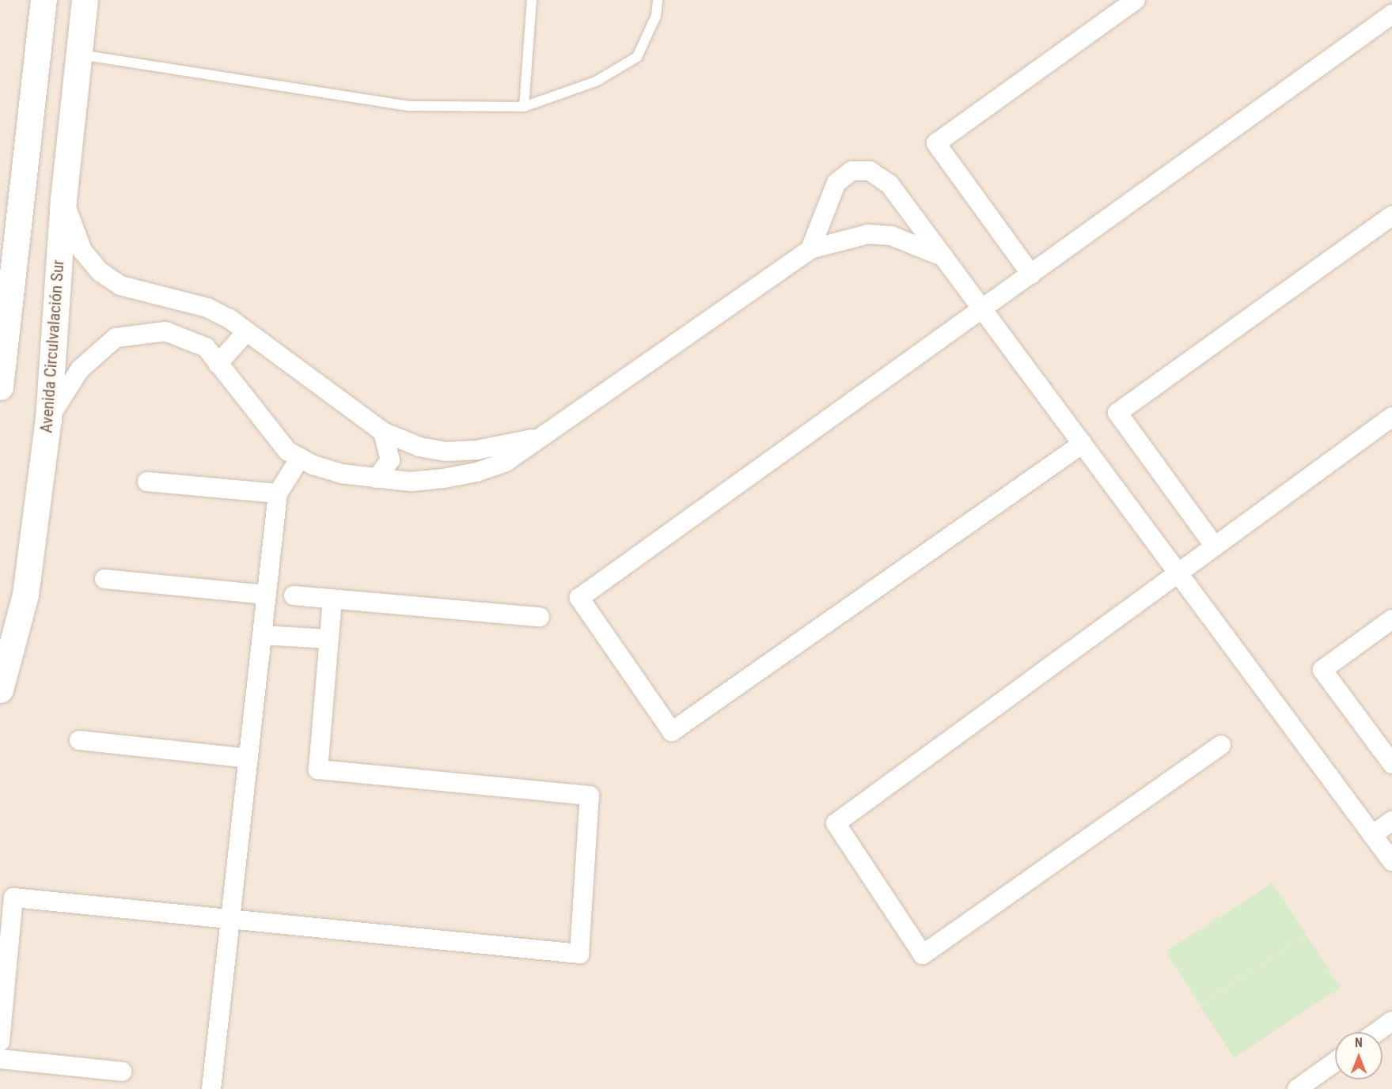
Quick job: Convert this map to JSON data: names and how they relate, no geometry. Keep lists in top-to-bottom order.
{
  "streets": {
    "main road": ["Avenida Circulvalación Sur"]
  },
  "north": "top"
}
